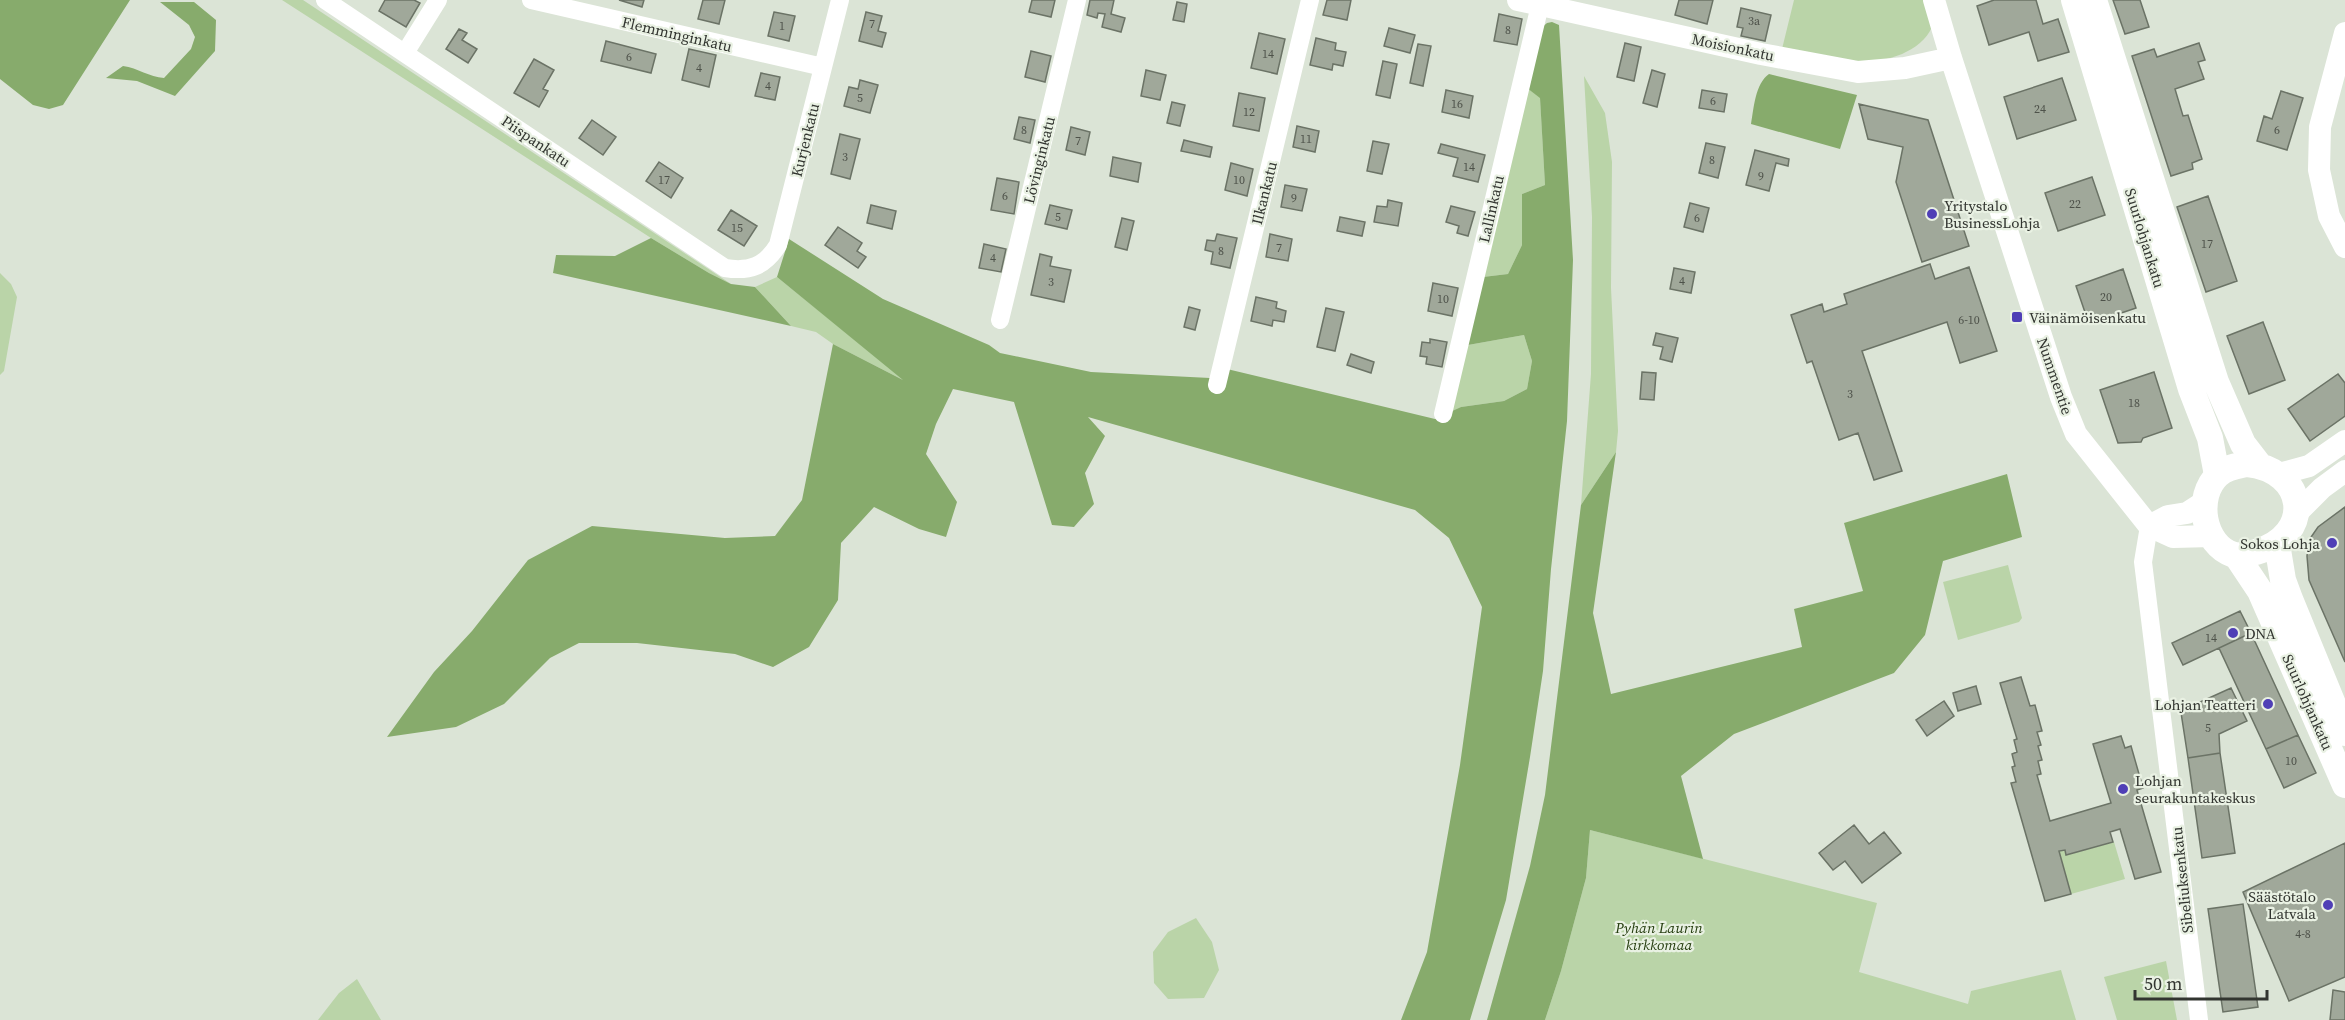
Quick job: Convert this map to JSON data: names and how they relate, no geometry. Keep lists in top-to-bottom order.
{
  "streets": {
    "main road": ["Suurlohjankatu"],
    "street": [
      "Flemminginkatu",
      "Moisionkatu",
      "Kurjenkatu",
      "Piispankatu",
      "Lövinginkatu",
      "Ilkankatu",
      "Lallinkatu",
      "Nummentie",
      "Sibeliuksenkatu"
    ]
  },
  "crossings": [
    ["Flemminginkatu", "Kurjenkatu"],
    ["Moisionkatu", "Lallinkatu"],
    ["Moisionkatu", "Nummentie"],
    ["Kurjenkatu", "Piispankatu"],
    ["Nummentie", "Sibeliuksenkatu"]
  ],
  "parks": ["Pyhän Laurin kirkkomaa"],
  "places": {
    "other": [
      "Yritystalo BusinessLohja",
      "Sokos Lohja",
      "DNA",
      "Lohjan Teatteri",
      "Lohjan seurakuntakeskus",
      "Säästötalo Latvala"
    ],
    "transit": ["Väinämöisenkatu"]
  },
  "house_numbers": [
    "3a",
    "7",
    "1",
    "8",
    "14",
    "6",
    "4",
    "4",
    "5",
    "6",
    "16",
    "24",
    "12",
    "8",
    "6",
    "11",
    "7",
    "3",
    "8",
    "14",
    "9",
    "17",
    "10",
    "6",
    "9",
    "22",
    "5",
    "6",
    "15",
    "17",
    "7",
    "8",
    "4",
    "4",
    "3",
    "20",
    "10",
    "6-10",
    "3",
    "18",
    "14",
    "5",
    "10",
    "4-8"
  ],
  "scale_bar": "50 m"
}
